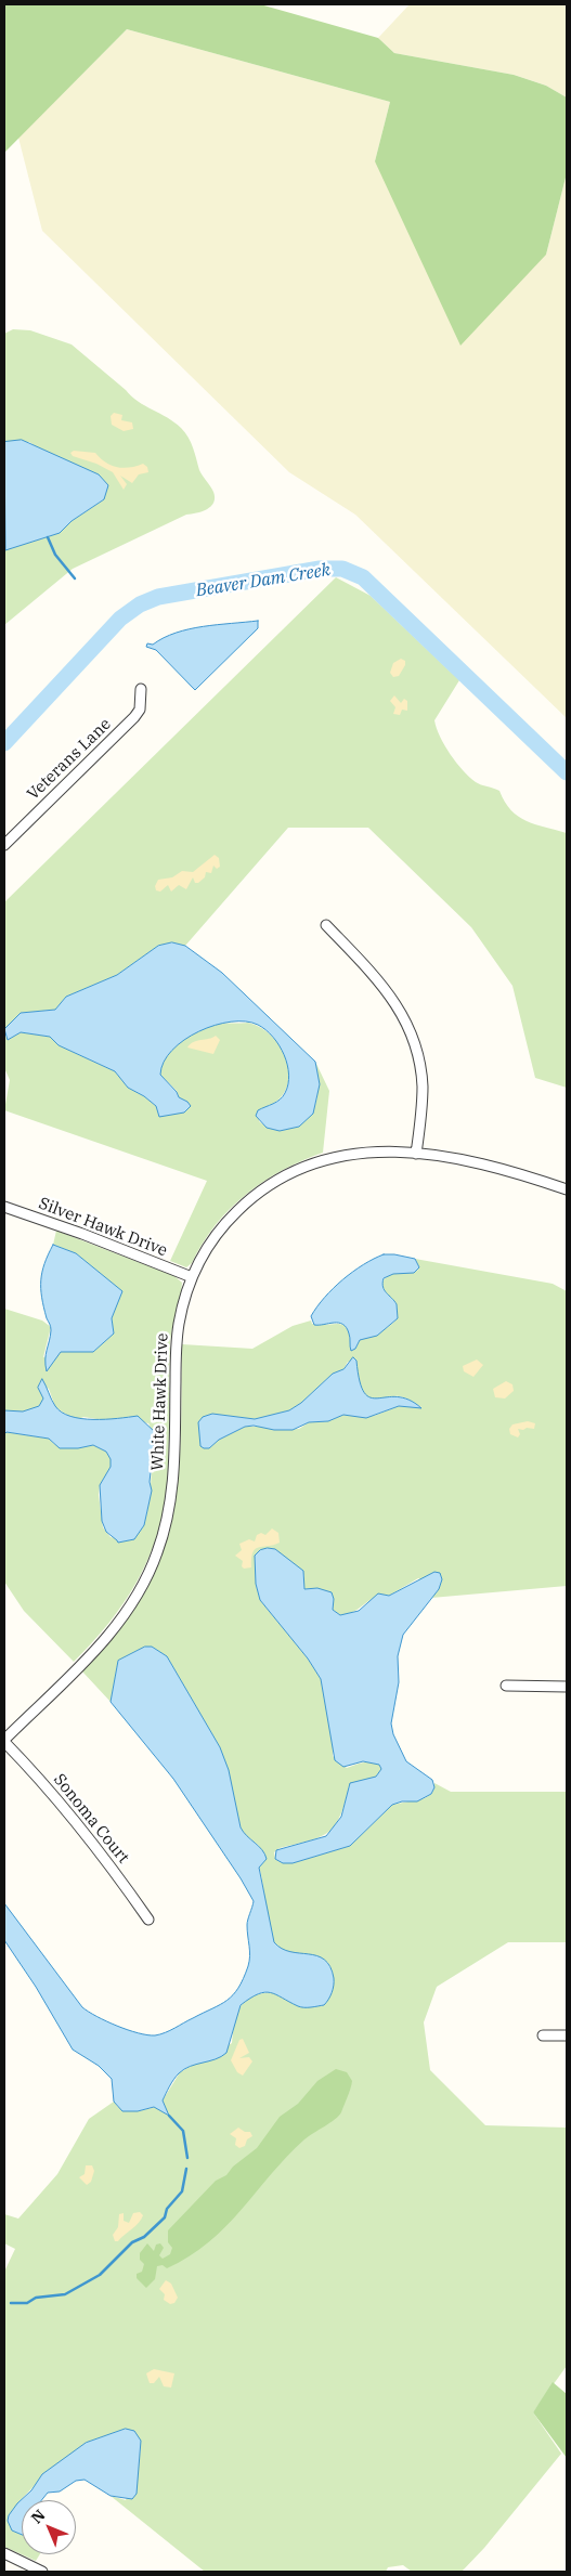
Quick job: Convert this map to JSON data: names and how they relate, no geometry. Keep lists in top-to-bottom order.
{
  "streets": {
    "street": [
      "Veterans Lane",
      "Silver Hawk Drive",
      "White Hawk Drive",
      "Sonoma Court"
    ]
  },
  "crossings": [
    ["Silver Hawk Drive", "White Hawk Drive"],
    ["White Hawk Drive", "Sonoma Court"]
  ],
  "water": ["Beaver Dam Creek"],
  "north": "top left"
}
